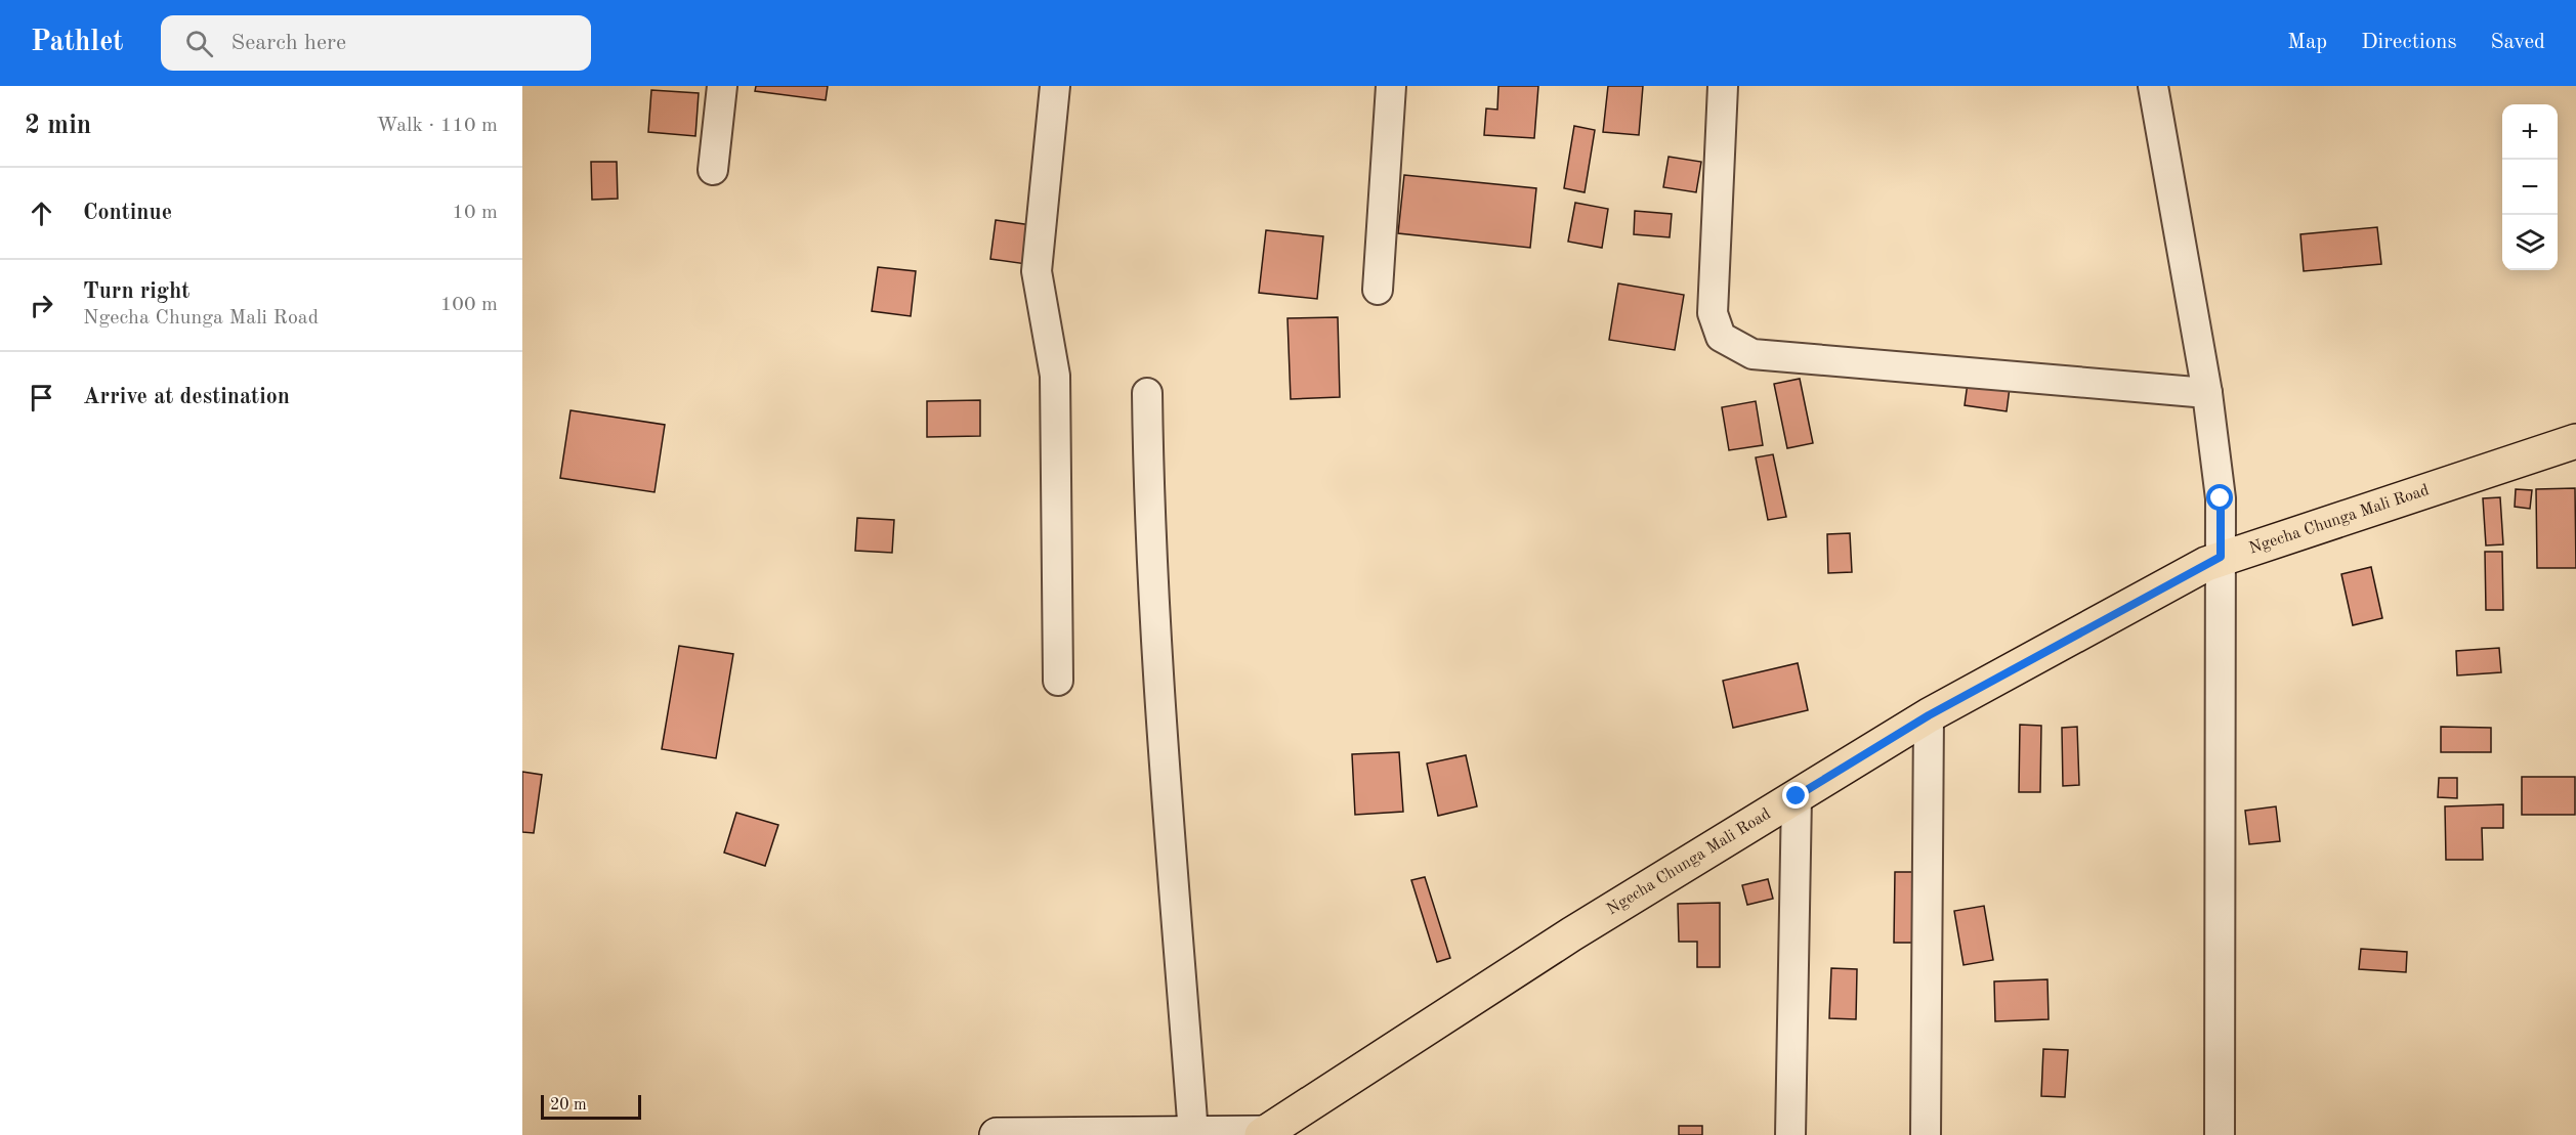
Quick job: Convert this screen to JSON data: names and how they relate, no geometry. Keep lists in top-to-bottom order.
{
  "streets": {
    "main road": ["Ngecha Chunga Mali Road"]
  },
  "scale_bar": "20 m",
  "page": {
    "header": "Pathlet",
    "search": "Search here",
    "nav": ["Map", "Directions", "Saved"],
    "heading": ["2 min", "Walk · 110 m"],
    "map_buttons": ["+", "−"],
    "list": [
      ["Continue", "10 m"],
      ["Turn right", "Ngecha Chunga Mali Road", "100 m"],
      "Arrive at destination"
    ],
    "scale": "20 m"
  }
}
